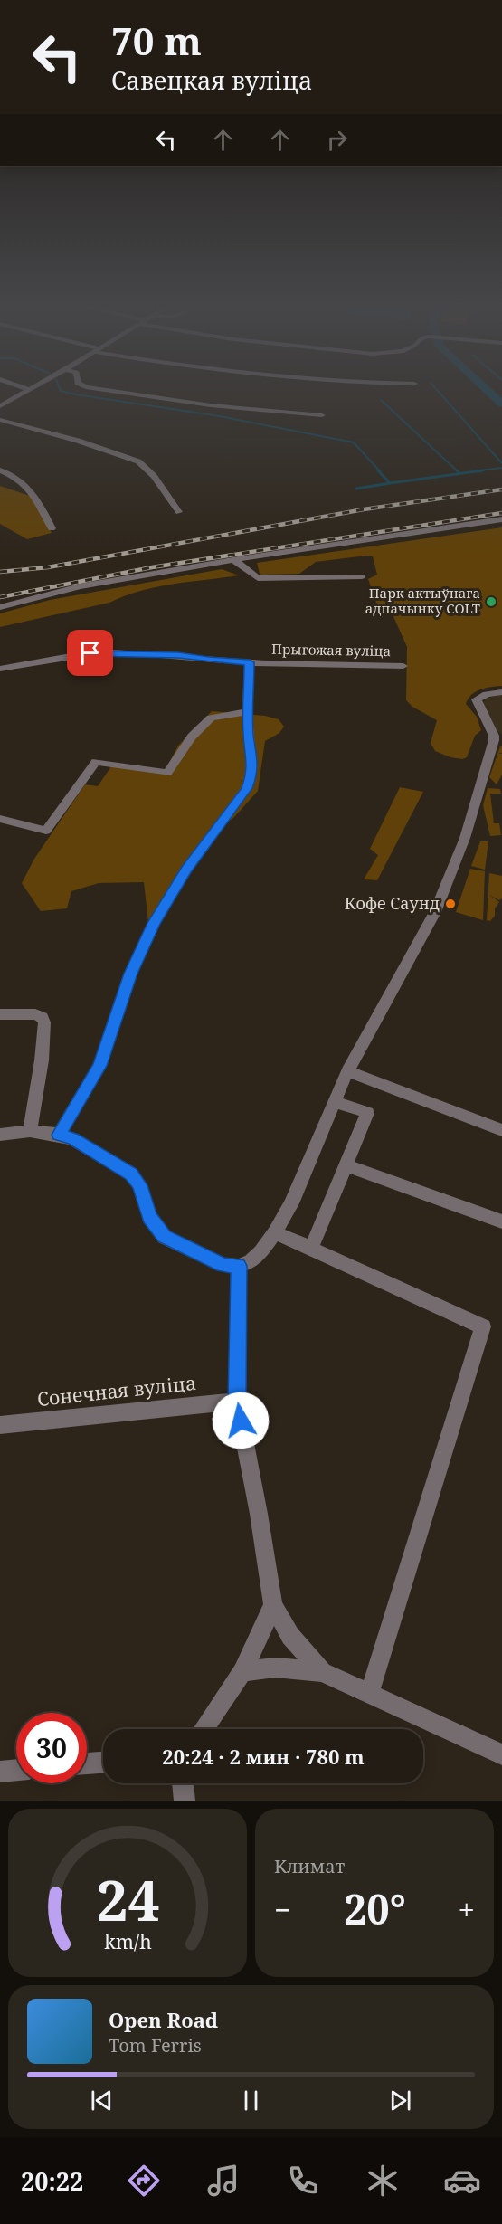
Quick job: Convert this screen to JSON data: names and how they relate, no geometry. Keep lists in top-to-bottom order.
{
  "streets": {
    "street": ["Прыгожая вуліца", "Сонечная вуліца"]
  },
  "places": ["Парк актыўнага адпачынку COLT", "Кофе Саунд"],
  "page": {
    "turn": ["70 m", "Савецкая вуліца"],
    "limit": "30",
    "trip": "20:24 · 2 мин · 780 m",
    "tile": "Климат",
    "heat": ["−", "20°", "+"],
    "song": ["Open Road", "Tom Ferris"],
    "tabs": "20:22",
    "gauge": ["24", "km/h"]
  }
}
